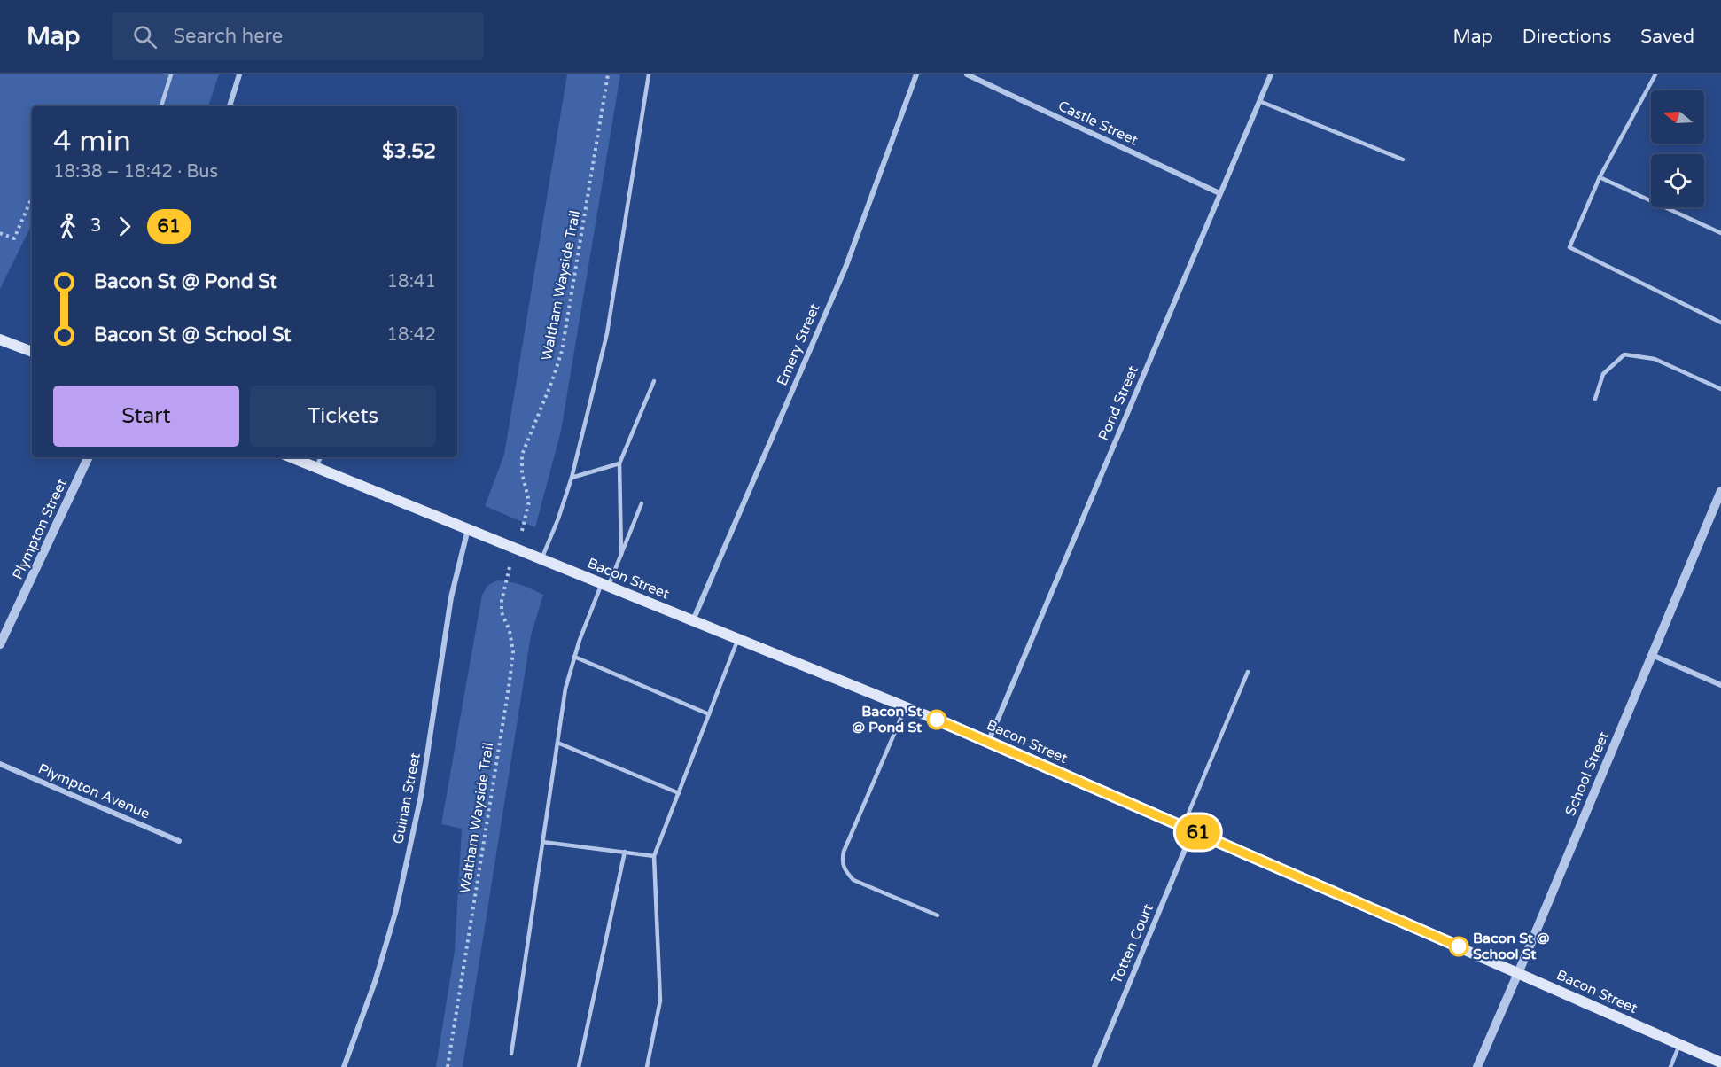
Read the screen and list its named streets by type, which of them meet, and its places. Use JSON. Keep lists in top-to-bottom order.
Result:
{
  "streets": {
    "main road": ["Bacon Street"],
    "street": [
      "Castle Street",
      "Emery Street",
      "Pond Street",
      "Plympton Street",
      "School Street",
      "Plympton Avenue",
      "Guinan Street",
      "Totten Court"
    ],
    "path": ["Waltham Wayside Trail"]
  },
  "crossings": [
    ["Castle Street", "Pond Street"],
    ["Emery Street", "Bacon Street"],
    ["Pond Street", "Bacon Street"],
    ["Bacon Street", "School Street"],
    ["Bacon Street", "Guinan Street"],
    ["Bacon Street", "Totten Court"]
  ],
  "places": ["Bacon St @ Pond St", "Bacon St @ School St"],
  "lines": ["bus line 61"],
  "north": "left",
  "page": {
    "header": "Map",
    "search": "Search here",
    "nav": ["Map", "Directions", "Saved"],
    "on_map": "61",
    "heading": ["4 min", "18:38 – 18:42 · Bus", "$3.52"],
    "legs": ["3", "61"],
    "list": [
      {
        "name": "Bacon St @ Pond St",
        "value": "18:41"
      },
      {
        "name": "Bacon St @ School St",
        "value": "18:42"
      }
    ],
    "buttons": ["Start", "Tickets"]
  }
}
